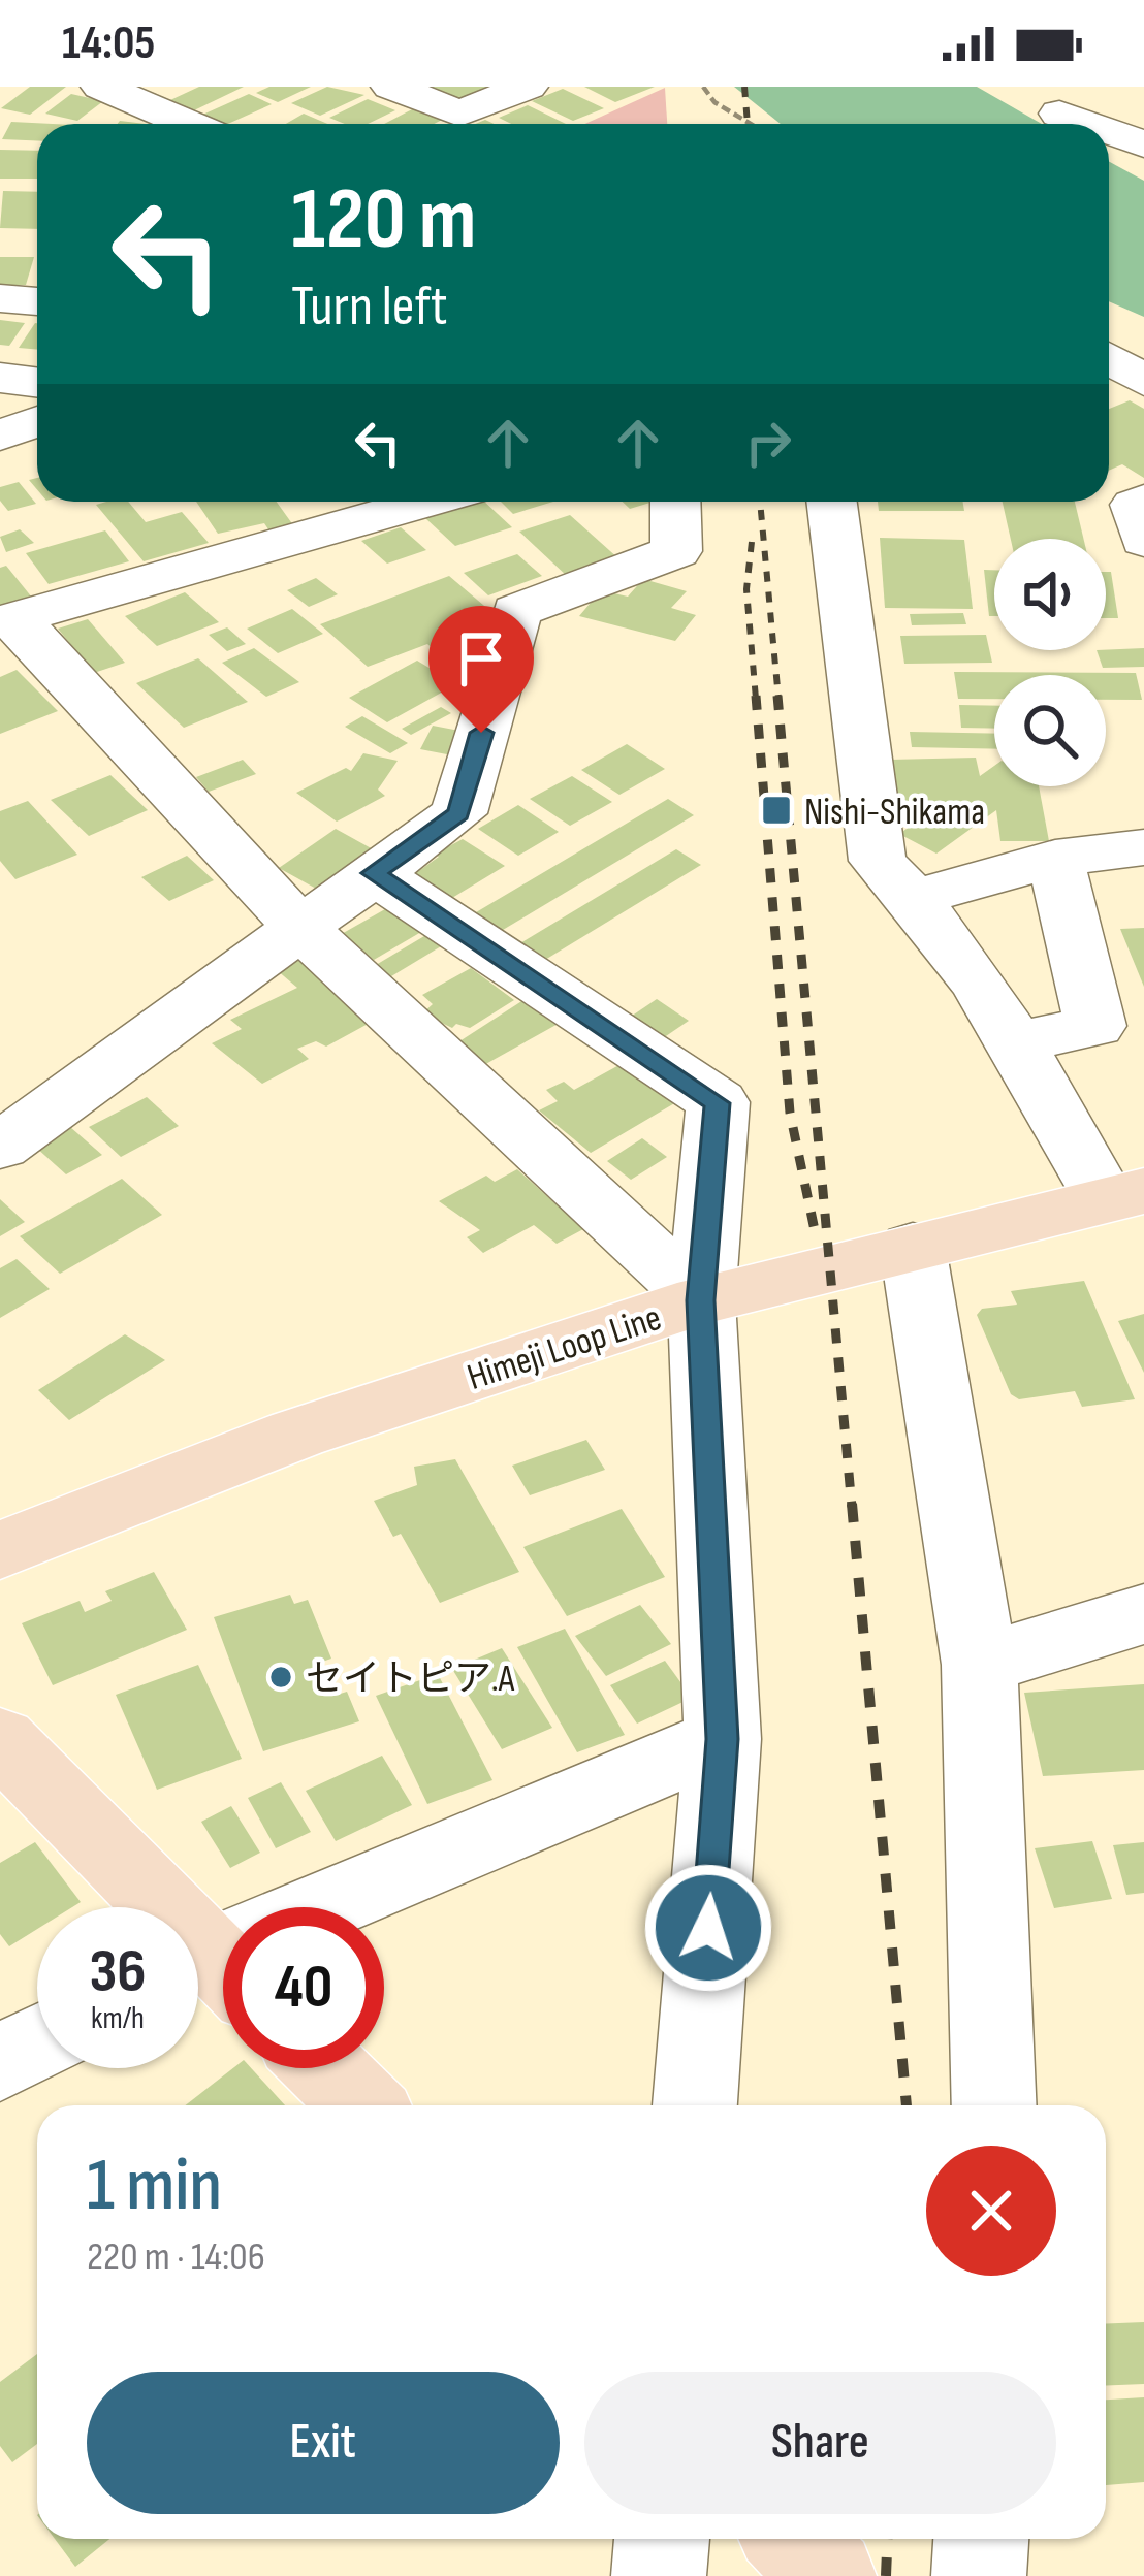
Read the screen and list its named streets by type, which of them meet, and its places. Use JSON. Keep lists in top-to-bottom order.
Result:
{
  "streets": {
    "main road": ["Himeji Loop Line"]
  },
  "places": {
    "transit": ["Nishi-Shikama"],
    "other": ["セイトピア.A"]
  },
  "page": {
    "status": "14:05",
    "turn": ["120 m", "Turn left"],
    "speed": "36 km/h",
    "limit": "40",
    "heading": ["1 min", "220 m · 14:06"],
    "buttons": ["Exit", "Share"]
  }
}
